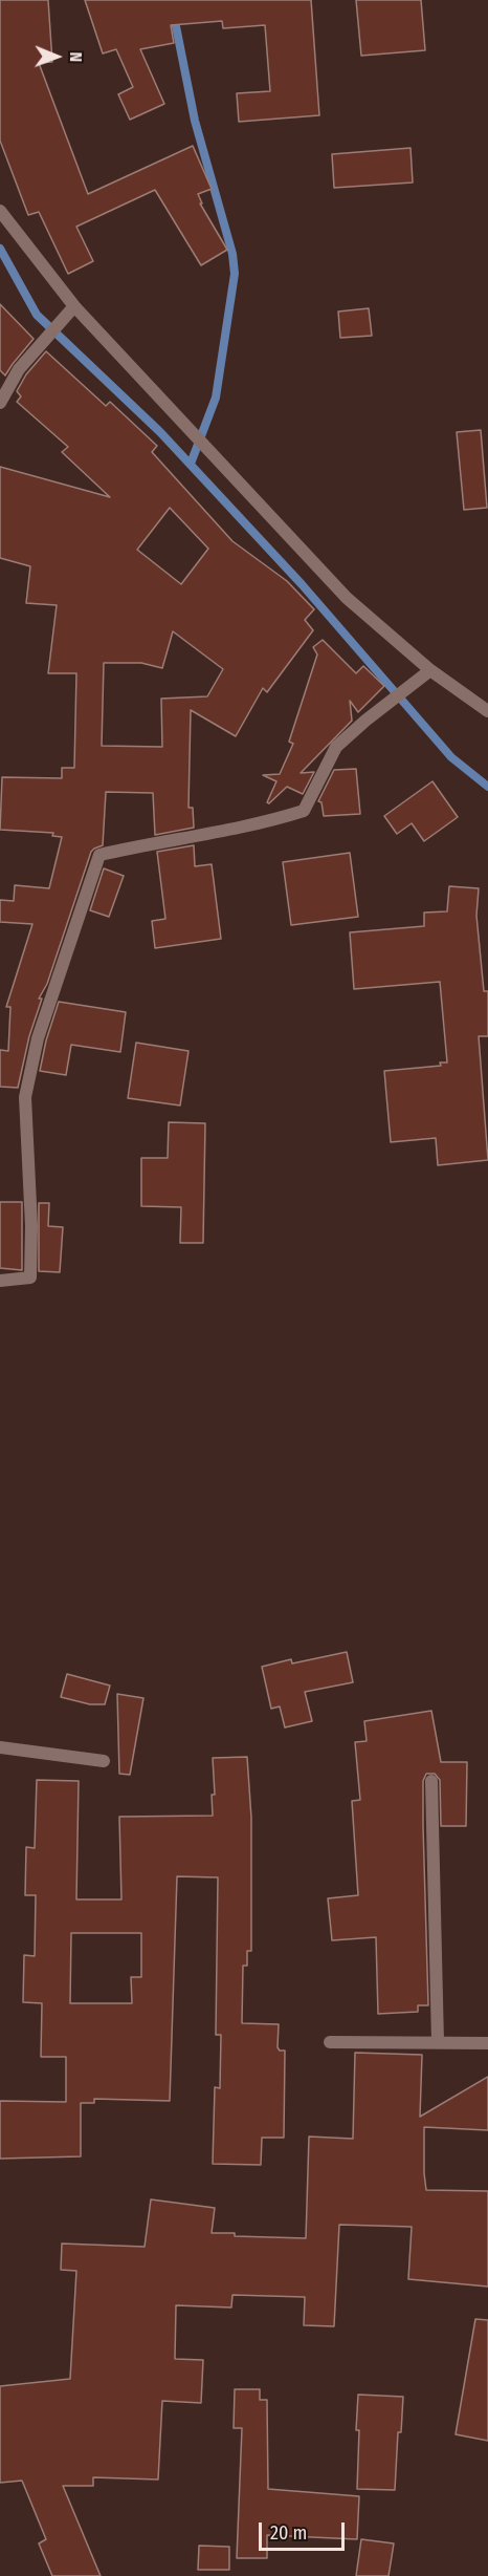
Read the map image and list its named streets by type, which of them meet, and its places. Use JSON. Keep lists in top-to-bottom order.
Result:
{
  "scale_bar": "20 m",
  "north": "right"
}
